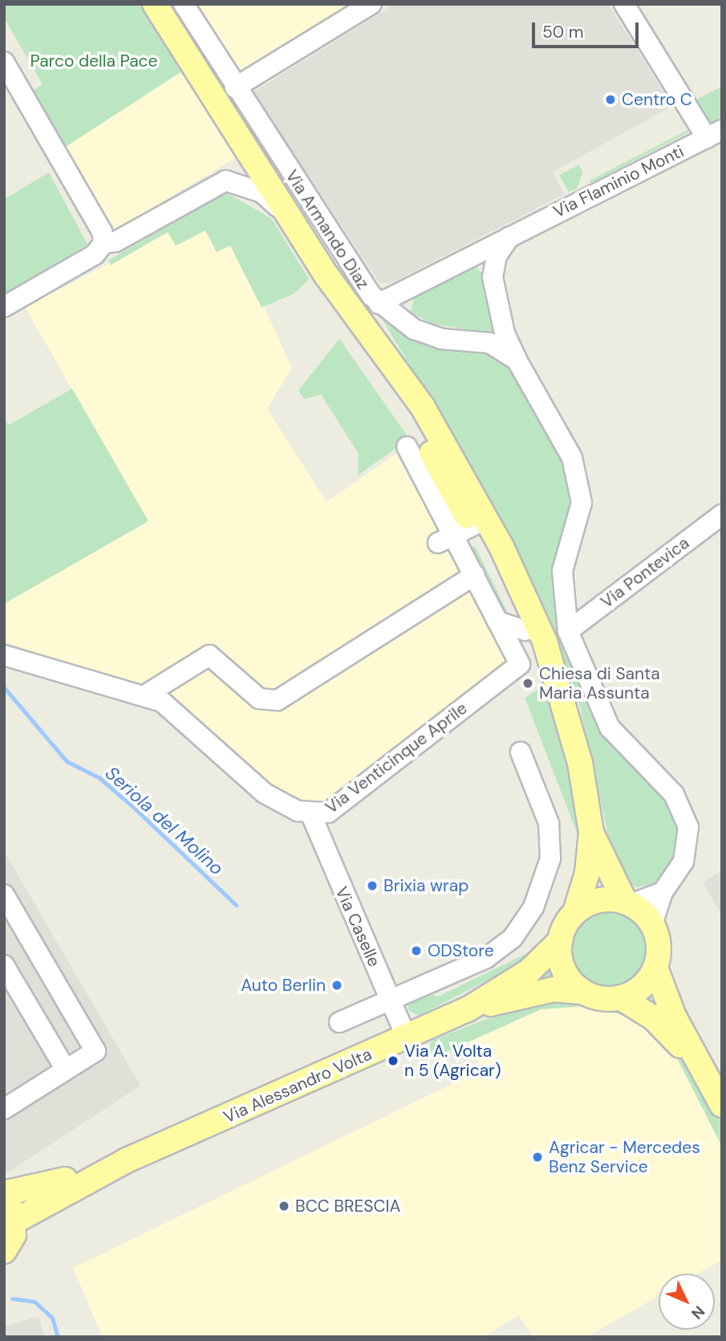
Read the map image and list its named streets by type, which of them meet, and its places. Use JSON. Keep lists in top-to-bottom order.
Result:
{
  "streets": {
    "main road": ["Via Armando Diaz", "Via Alessandro Volta"],
    "street": [
      "Via Flaminio Monti",
      "Via Pontevica",
      "Via Venticinque Aprile",
      "Via Caselle"
    ]
  },
  "crossings": [
    ["Via Flaminio Monti", "Via Armando Diaz"],
    ["Via Armando Diaz", "Via Venticinque Aprile"],
    ["Via Armando Diaz", "Via Alessandro Volta"],
    ["Via Venticinque Aprile", "Via Caselle"],
    ["Via Caselle", "Via Alessandro Volta"]
  ],
  "water": ["Seriola del Molino"],
  "parks": ["Parco della Pace"],
  "places": [
    "Centro C",
    "Chiesa di Santa Maria Assunta",
    "Brixia wrap",
    "ODStore",
    "Auto Berlin",
    "Via A. Volta n 5 (Agricar)",
    "Agricar - Mercedes Benz Service",
    "BCC BRESCIA"
  ],
  "scale_bar": "50 m",
  "north": "bottom right"
}
